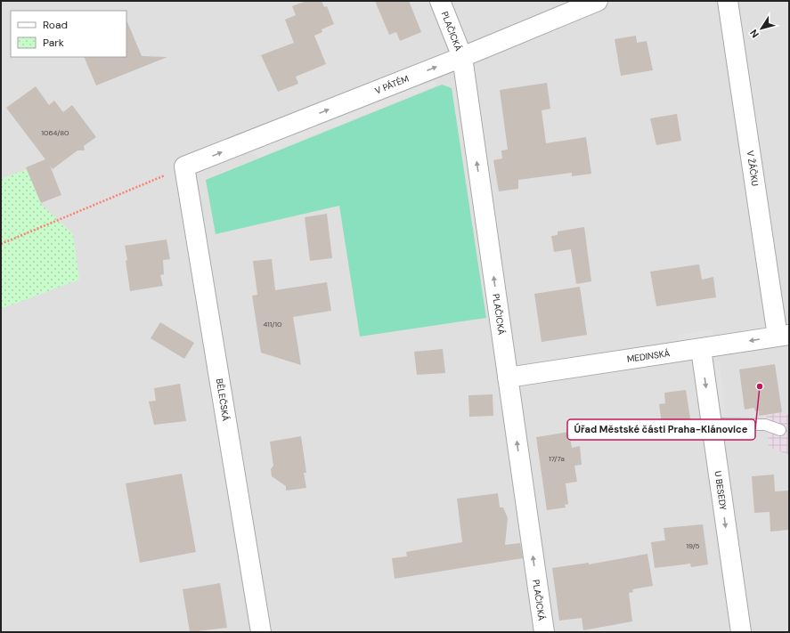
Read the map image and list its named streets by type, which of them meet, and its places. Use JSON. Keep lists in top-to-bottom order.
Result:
{
  "streets": {
    "street": [
      "PLAČICKÁ",
      "V PÁTÉM",
      "V ŽÁČKU",
      "MEDINSKÁ",
      "BĚLEČSKÁ",
      "U BESEDY"
    ]
  },
  "crossings": [
    ["PLAČICKÁ", "V PÁTÉM"],
    ["PLAČICKÁ", "MEDINSKÁ"],
    ["V PÁTÉM", "BĚLEČSKÁ"],
    ["V ŽÁČKU", "MEDINSKÁ"],
    ["MEDINSKÁ", "U BESEDY"]
  ],
  "one_way": ["PLAČICKÁ", "V PÁTÉM", "U BESEDY"],
  "places": ["Úřad Městské části Praha-Klánovice"],
  "house_numbers": [
    "1064/80",
    "411/10",
    "17/7a",
    "19/5"
  ],
  "legend": ["Road", "Park"],
  "north": "bottom left"
}
